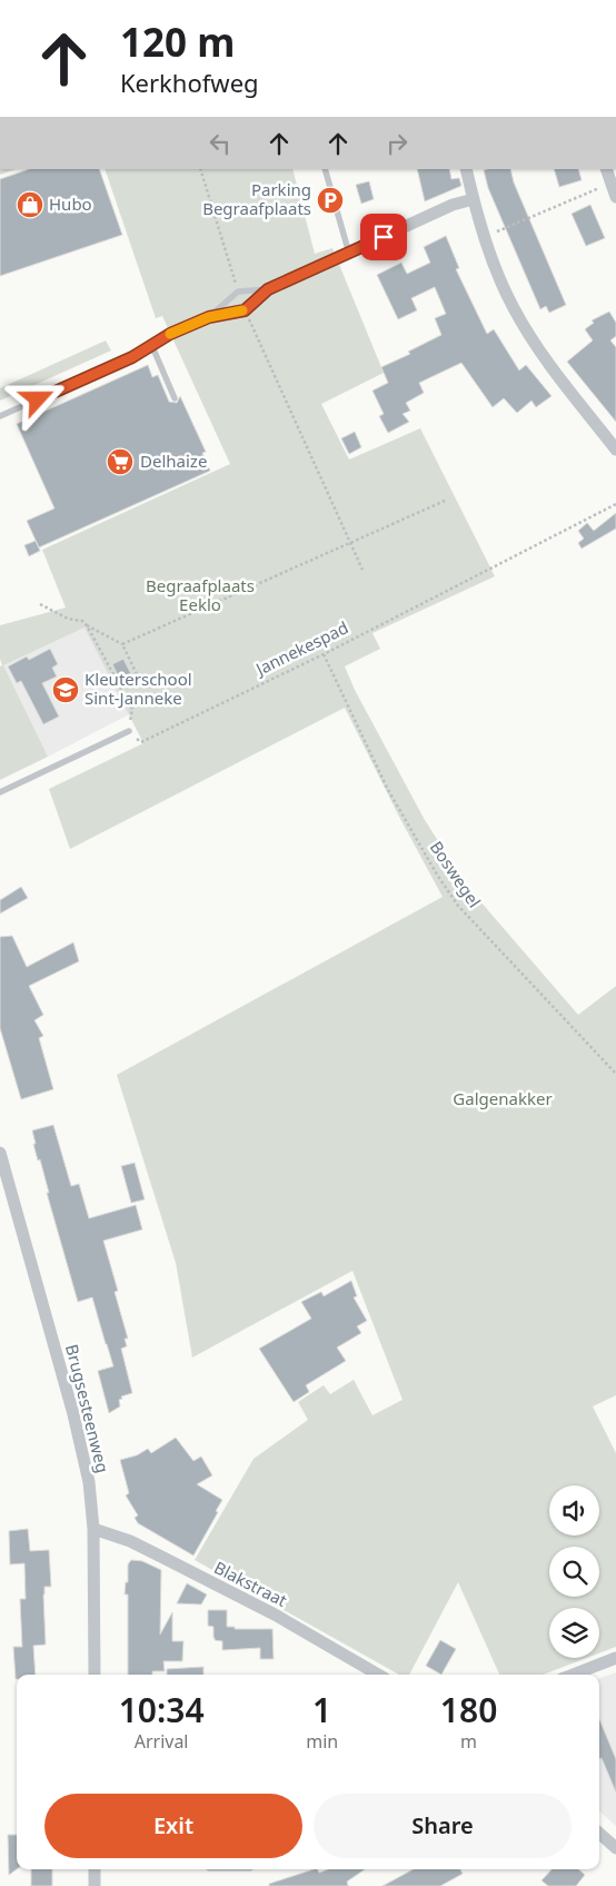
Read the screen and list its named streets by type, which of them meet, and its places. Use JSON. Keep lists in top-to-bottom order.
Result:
{
  "streets": {
    "street": ["Brugsesteenweg", "Blakstraat"],
    "path": ["Jannekespad", "Boswegel"]
  },
  "crossings": [
    ["Jannekespad", "Boswegel"],
    ["Brugsesteenweg", "Blakstraat"]
  ],
  "parks": ["Begraafplaats Eeklo", "Galgenakker"],
  "places": {
    "parking": ["Parking Begraafplaats"],
    "shop": ["Hubo"],
    "supermarket": ["Delhaize"],
    "school or university": ["Kleuterschool Sint-Janneke"]
  },
  "page": {
    "turn": ["120 m", "Kerkhofweg"],
    "eta": [
      "10:34",
      "Arrival",
      "1",
      "min",
      "180",
      "m"
    ],
    "buttons": ["Exit", "Share"]
  }
}
